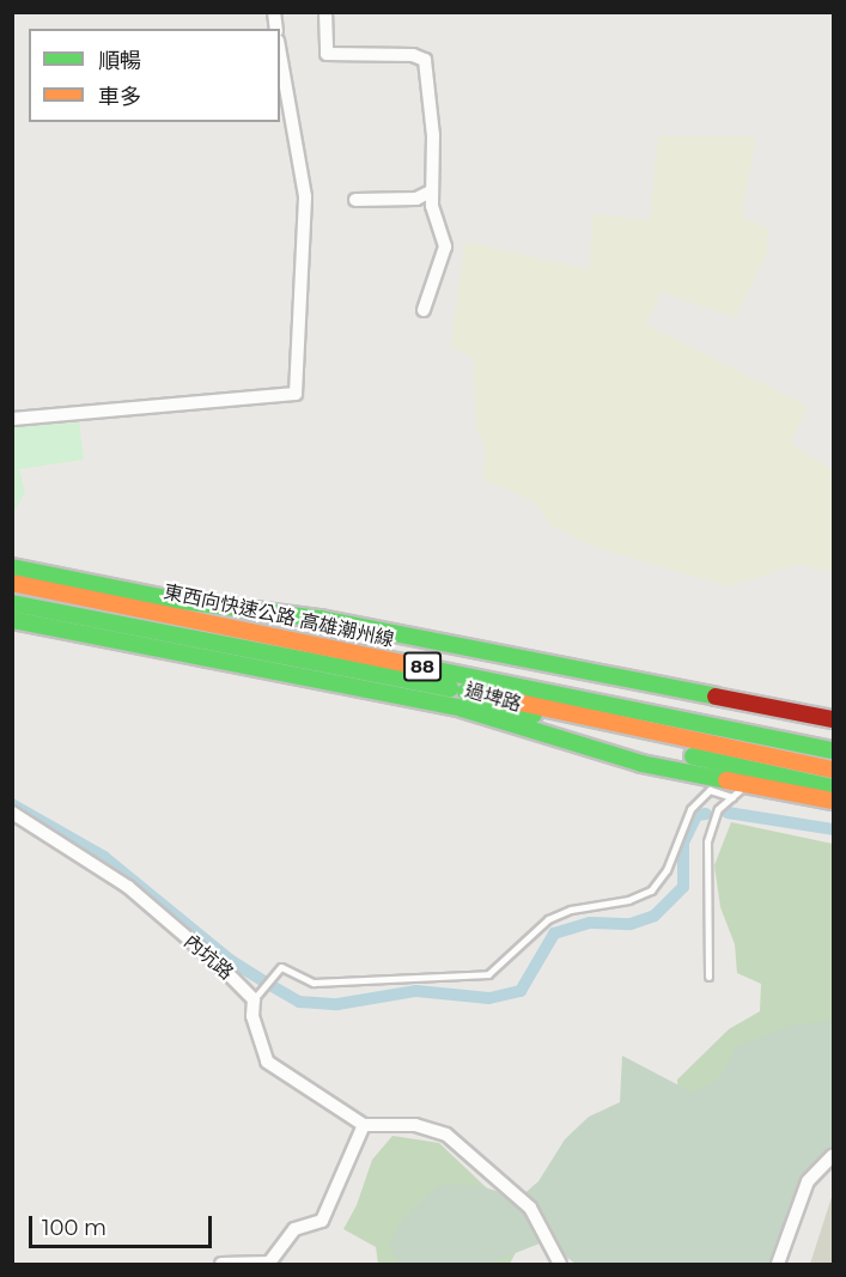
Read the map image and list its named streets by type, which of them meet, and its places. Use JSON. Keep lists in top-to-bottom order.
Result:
{
  "streets": {
    "main road": ["東西向快速公路 高雄潮州線", "88", "過埤路"],
    "street": ["內坑路"]
  },
  "legend": ["順暢", "車多"],
  "scale_bar": "100 m"
}
